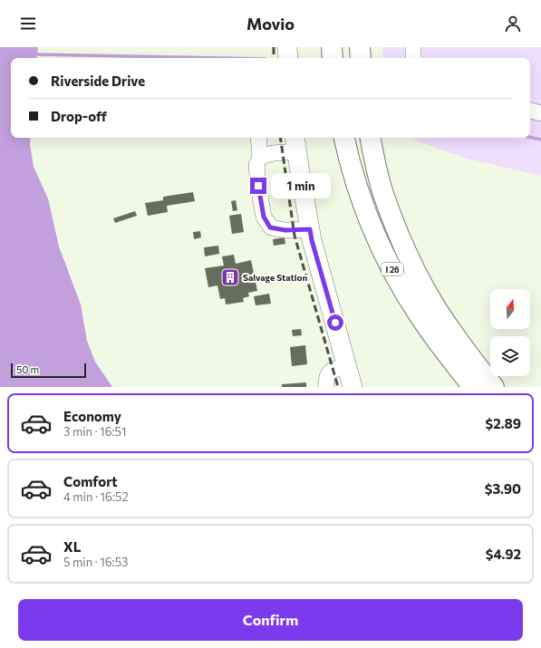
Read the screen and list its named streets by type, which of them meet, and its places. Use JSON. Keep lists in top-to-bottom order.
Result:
{
  "streets": {
    "highway": ["I 26"]
  },
  "places": {
    "building": ["Salvage Station"]
  },
  "scale_bar": "50 m",
  "north": "top",
  "page": {
    "header": "Movio",
    "banner": ["Riverside Drive", "Drop-off"],
    "bubble": "1 min",
    "scale": "50 m",
    "list": [
      {
        "name": "Economy",
        "note": "3 min · 16:51",
        "value": "$2.89"
      },
      {
        "name": "Comfort",
        "note": "4 min · 16:52",
        "value": "$3.90"
      },
      {
        "name": "XL",
        "note": "5 min · 16:53",
        "value": "$4.92"
      }
    ],
    "buttons": "Confirm"
  }
}
